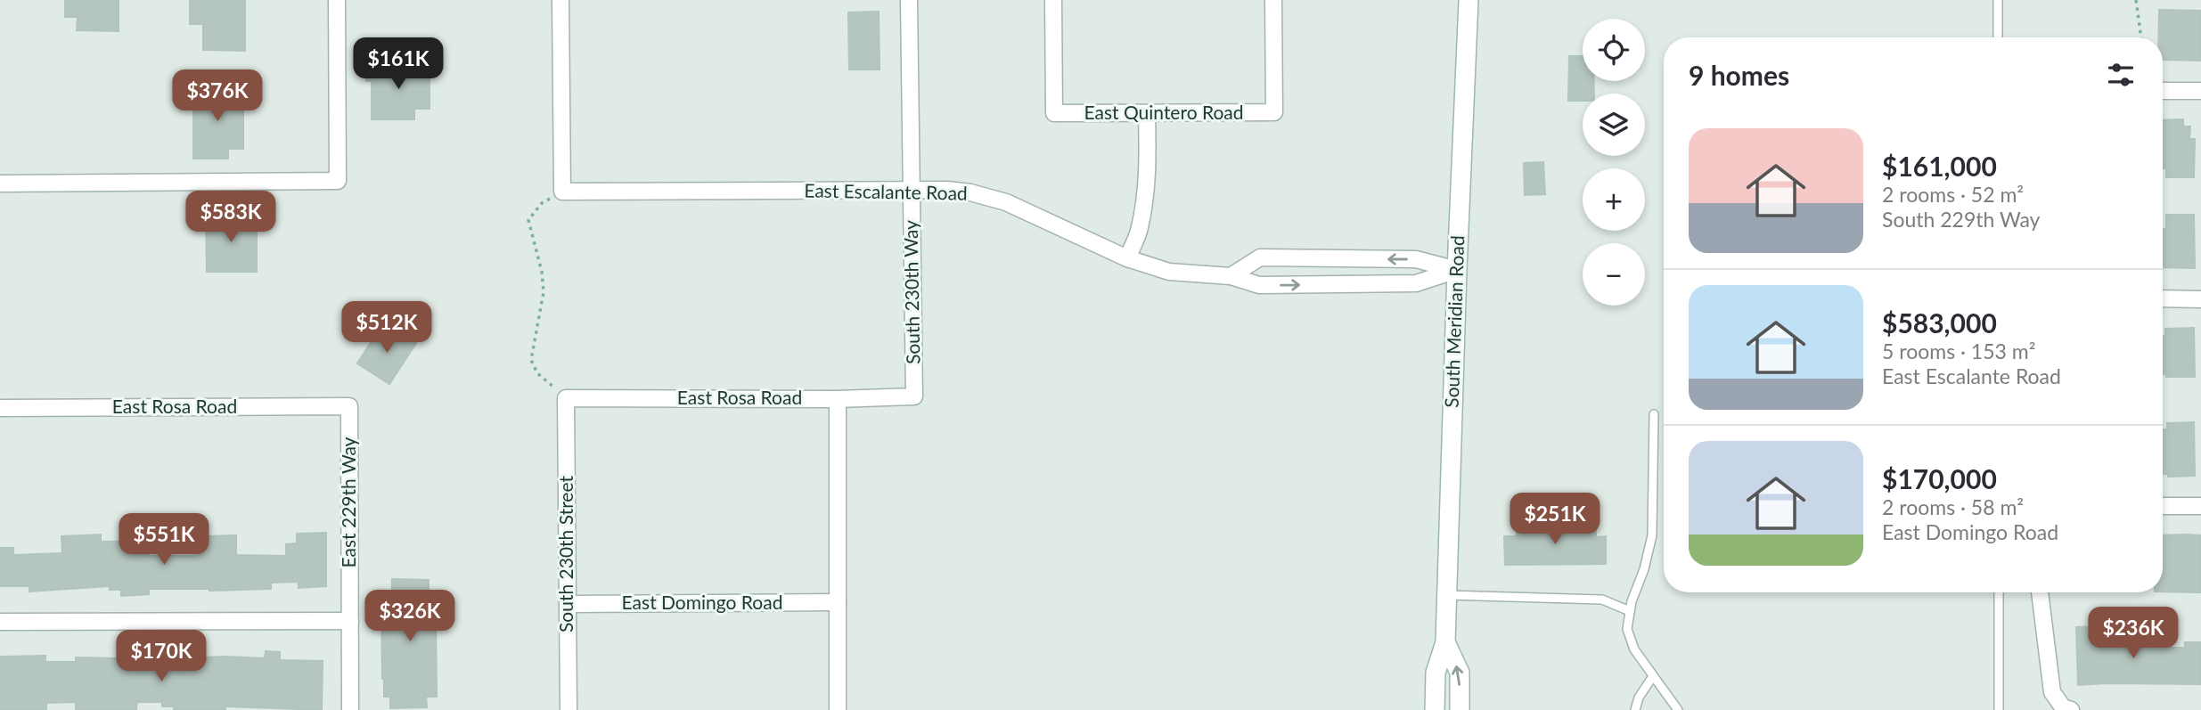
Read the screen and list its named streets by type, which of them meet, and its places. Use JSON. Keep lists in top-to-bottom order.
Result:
{
  "streets": {
    "street": [
      "East Quintero Road",
      "East Escalante Road",
      "South 230th Way",
      "South Meridian Road",
      "East Rosa Road",
      "East 229th Way",
      "South 230th Street",
      "East Domingo Road"
    ]
  },
  "crossings": [
    ["East Escalante Road", "South 230th Way"],
    ["East Escalante Road", "South Meridian Road"],
    ["South 230th Way", "East Rosa Road"],
    ["East Rosa Road", "East 229th Way"],
    ["East Rosa Road", "South 230th Street"],
    ["South 230th Street", "East Domingo Road"]
  ],
  "page": {
    "map_buttons": ["+", "−"],
    "price": [
      "$161K",
      "$376K",
      "$583K",
      "$512K",
      "$251K",
      "$551K",
      "$326K",
      "$236K",
      "$170K"
    ],
    "heading": "9 homes",
    "list": [
      {
        "name": "$161,000",
        "note": "2 rooms · 52 m² · South 229th Way"
      },
      {
        "name": "$583,000",
        "note": "5 rooms · 153 m² · East Escalante Road"
      },
      {
        "name": "$170,000",
        "note": "2 rooms · 58 m² · East Domingo Road"
      }
    ]
  }
}
